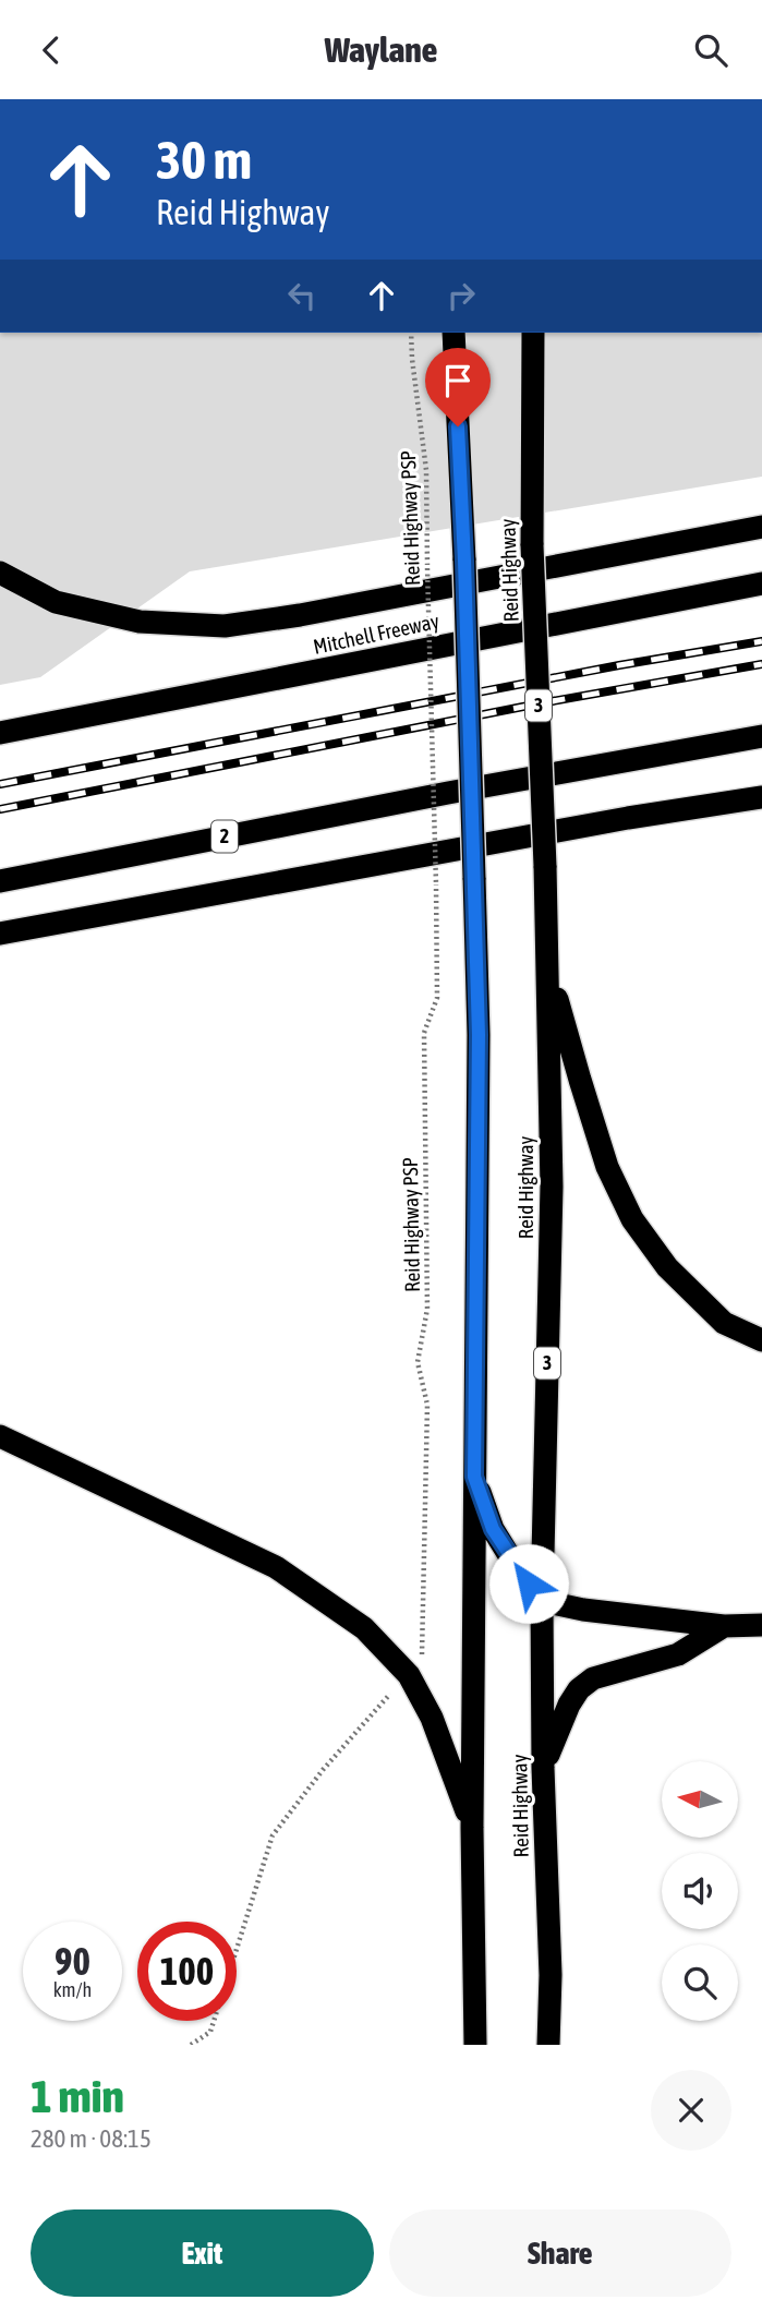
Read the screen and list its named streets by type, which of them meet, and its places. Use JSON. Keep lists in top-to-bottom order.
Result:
{
  "streets": {
    "highway": [
      "Reid Highway",
      "Mitchell Freeway",
      "3",
      "2"
    ],
    "path": ["Reid Highway PSP"]
  },
  "north": "left",
  "page": {
    "header": "Waylane",
    "turn": ["30 m", "Reid Highway"],
    "speed": "90 km/h",
    "limit": "100",
    "heading": ["1 min", "280 m · 08:15"],
    "buttons": ["Exit", "Share"]
  }
}
